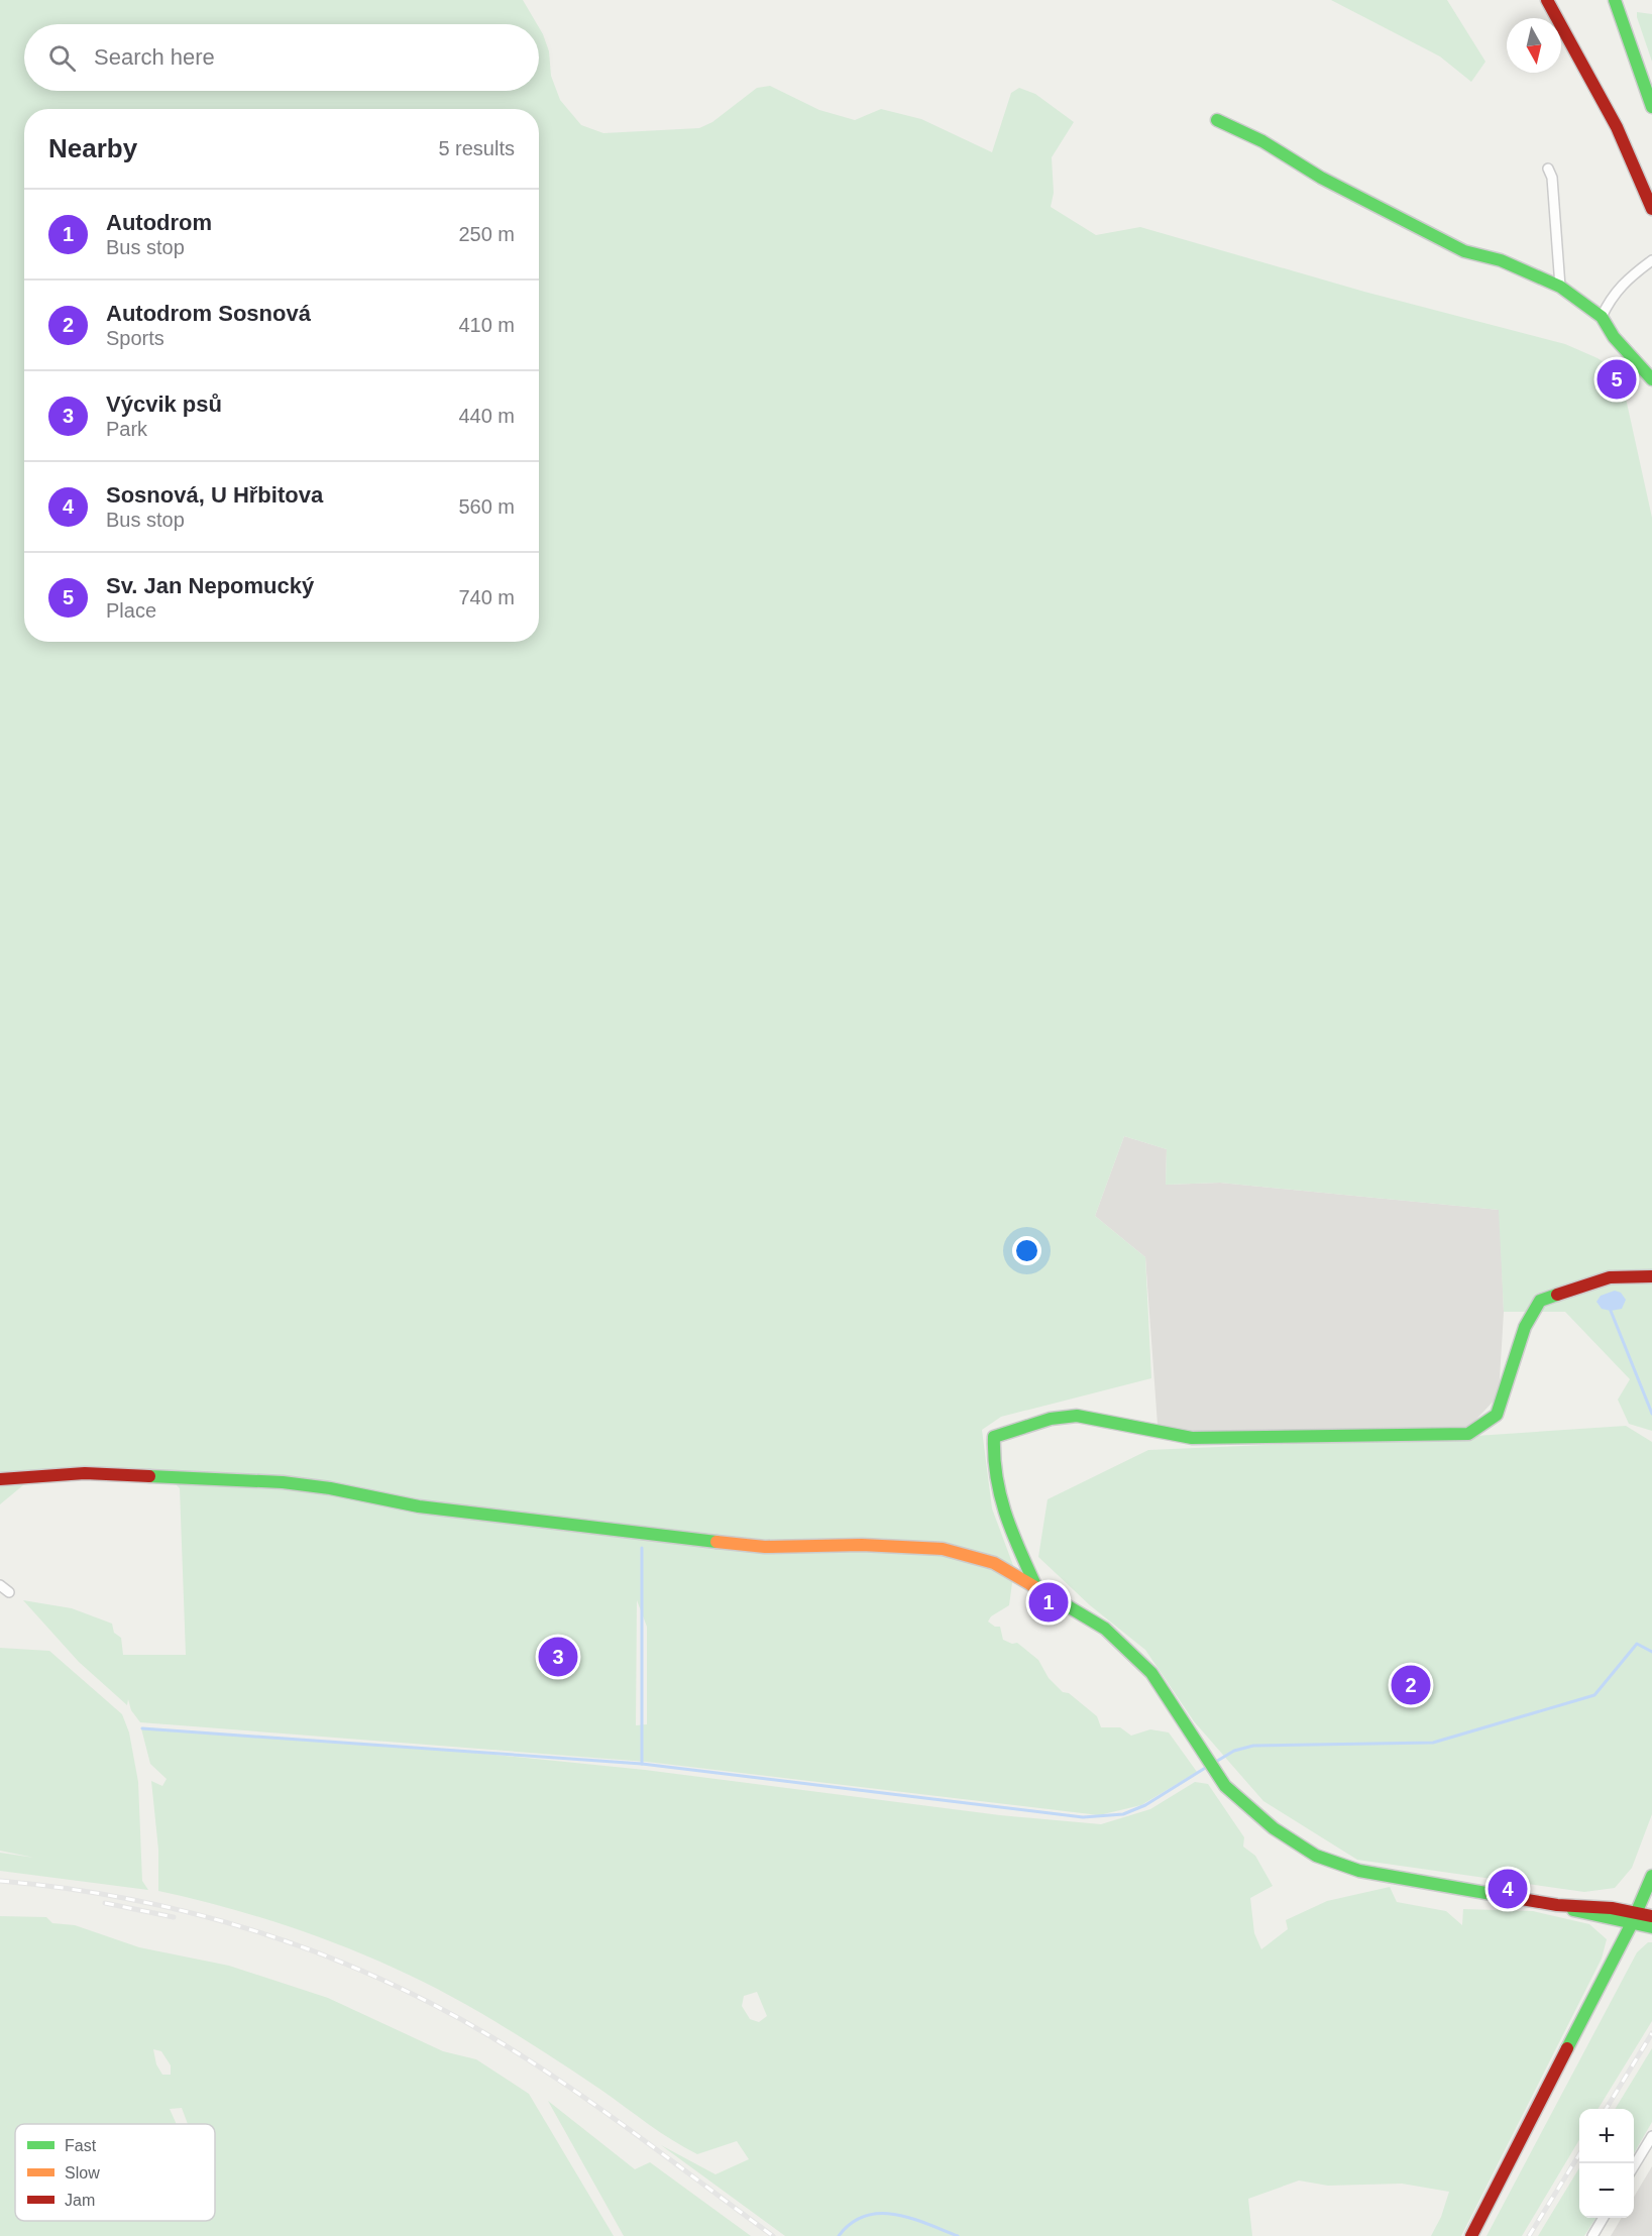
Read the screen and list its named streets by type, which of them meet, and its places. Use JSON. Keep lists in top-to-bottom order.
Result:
{
  "legend": ["Fast", "Slow", "Jam"],
  "north": "bottom",
  "page": {
    "search": "Search here",
    "heading": ["Nearby", "5 results"],
    "list": [
      {
        "mark": "1",
        "name": "Autodrom",
        "note": "Bus stop",
        "value": "250 m"
      },
      {
        "mark": "2",
        "name": "Autodrom Sosnová",
        "note": "Sports",
        "value": "410 m"
      },
      {
        "mark": "3",
        "name": "Výcvik psů",
        "note": "Park",
        "value": "440 m"
      },
      {
        "mark": "4",
        "name": "Sosnová, U Hřbitova",
        "note": "Bus stop",
        "value": "560 m"
      },
      {
        "mark": "5",
        "name": "Sv. Jan Nepomucký",
        "note": "Place",
        "value": "740 m"
      }
    ],
    "pins": [
      "5",
      "1",
      "3",
      "2",
      "4"
    ],
    "map_buttons": ["+", "−"]
  }
}
